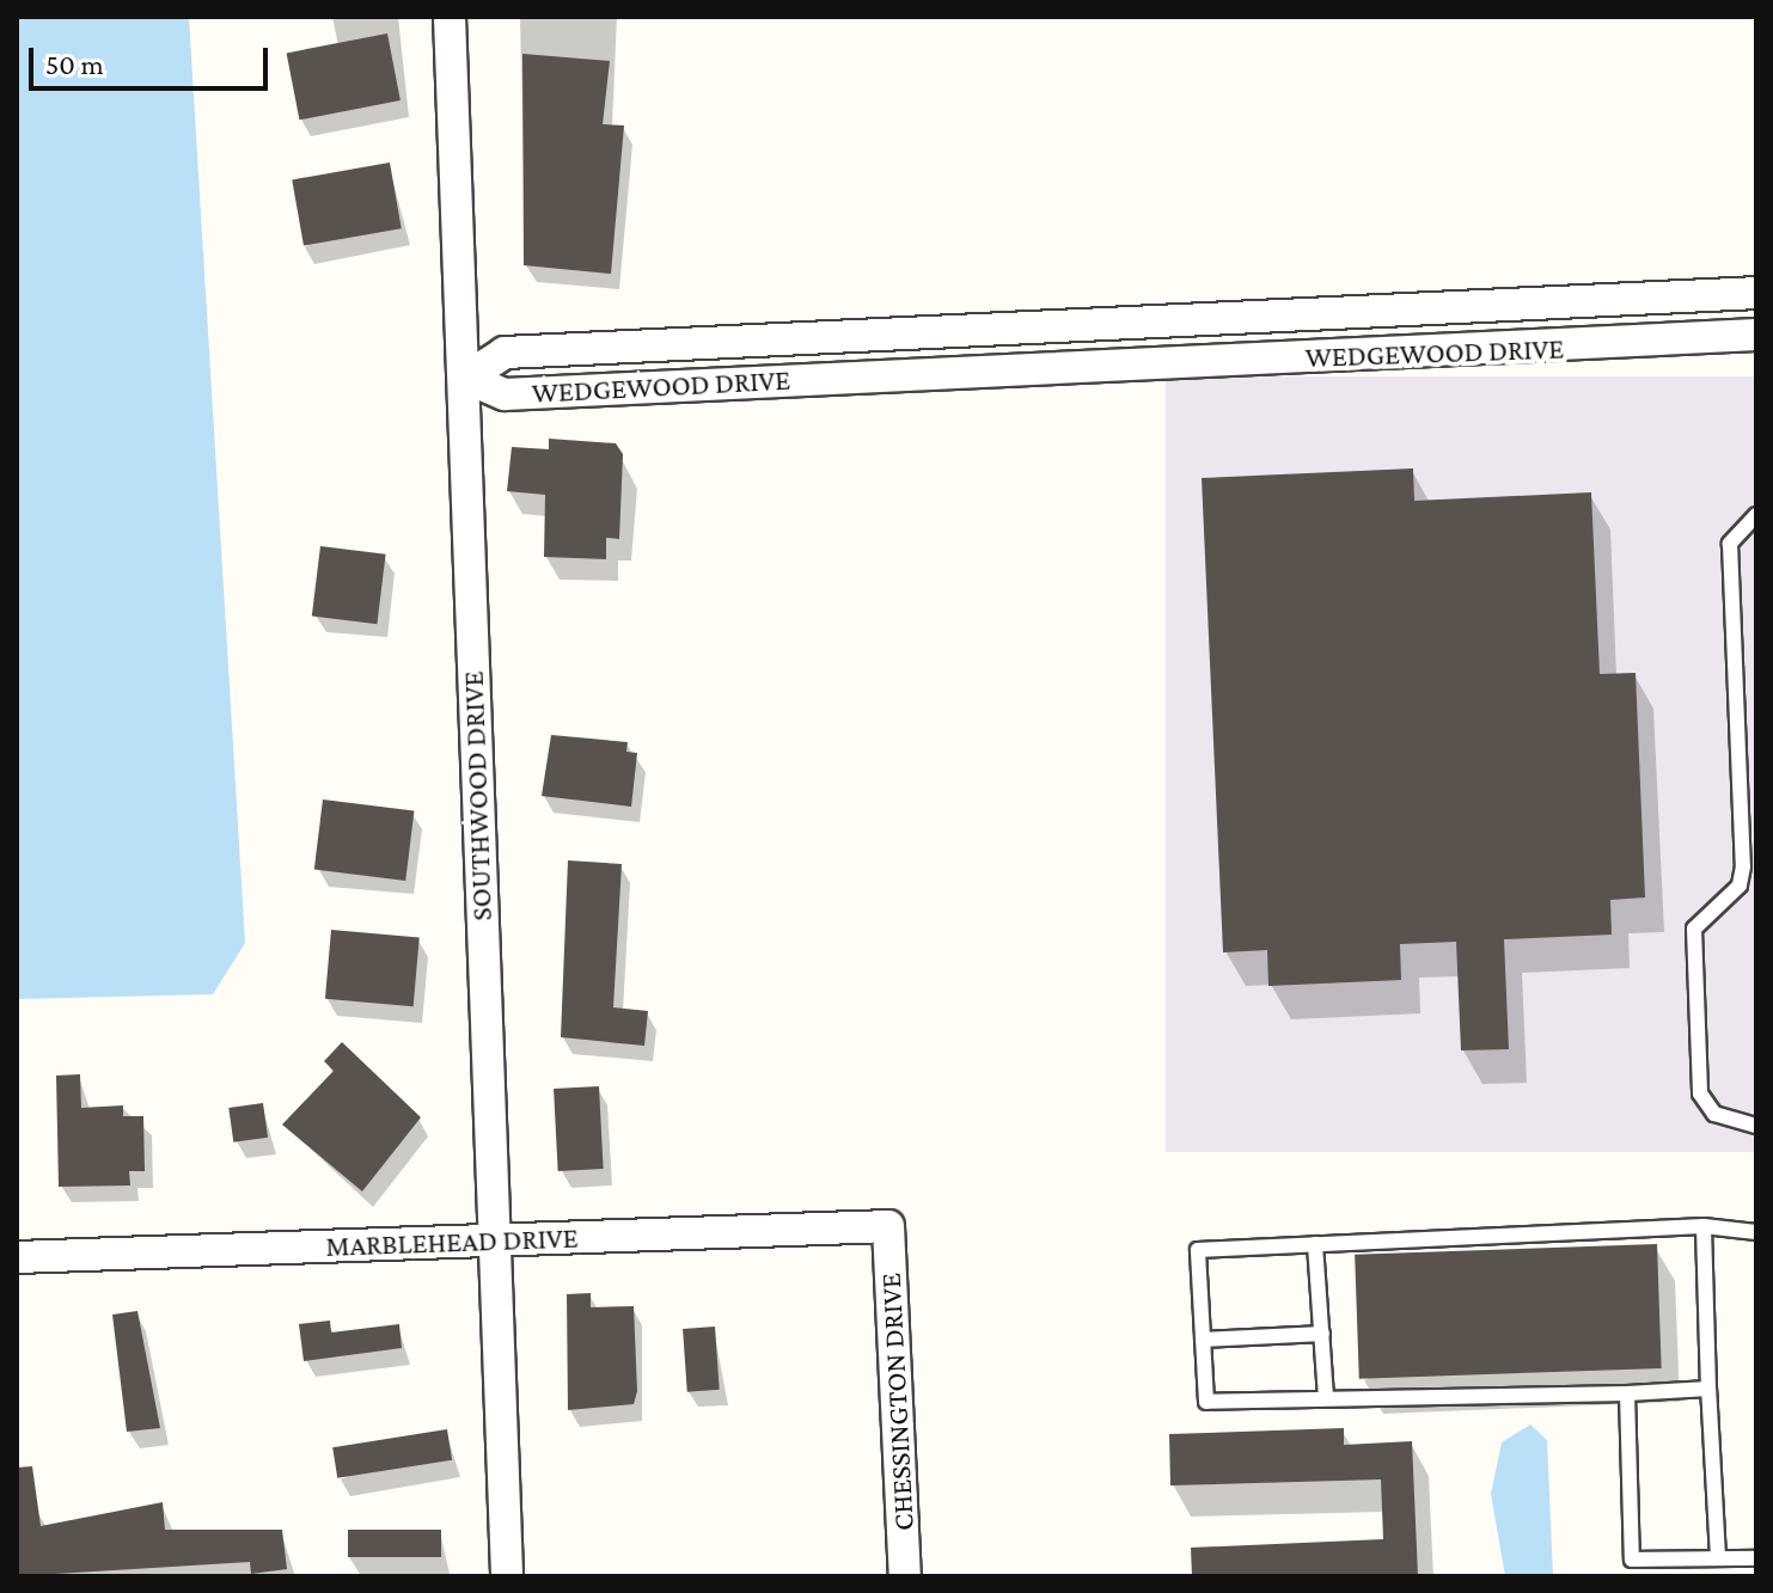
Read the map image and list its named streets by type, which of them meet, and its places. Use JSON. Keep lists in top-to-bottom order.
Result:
{
  "streets": {
    "street": [
      "WEDGEWOOD DRIVE",
      "SOUTHWOOD DRIVE",
      "MARBLEHEAD DRIVE",
      "CHESSINGTON DRIVE"
    ]
  },
  "crossings": [
    ["WEDGEWOOD DRIVE", "SOUTHWOOD DRIVE"],
    ["SOUTHWOOD DRIVE", "MARBLEHEAD DRIVE"],
    ["MARBLEHEAD DRIVE", "CHESSINGTON DRIVE"]
  ],
  "scale_bar": "50 m"
}
